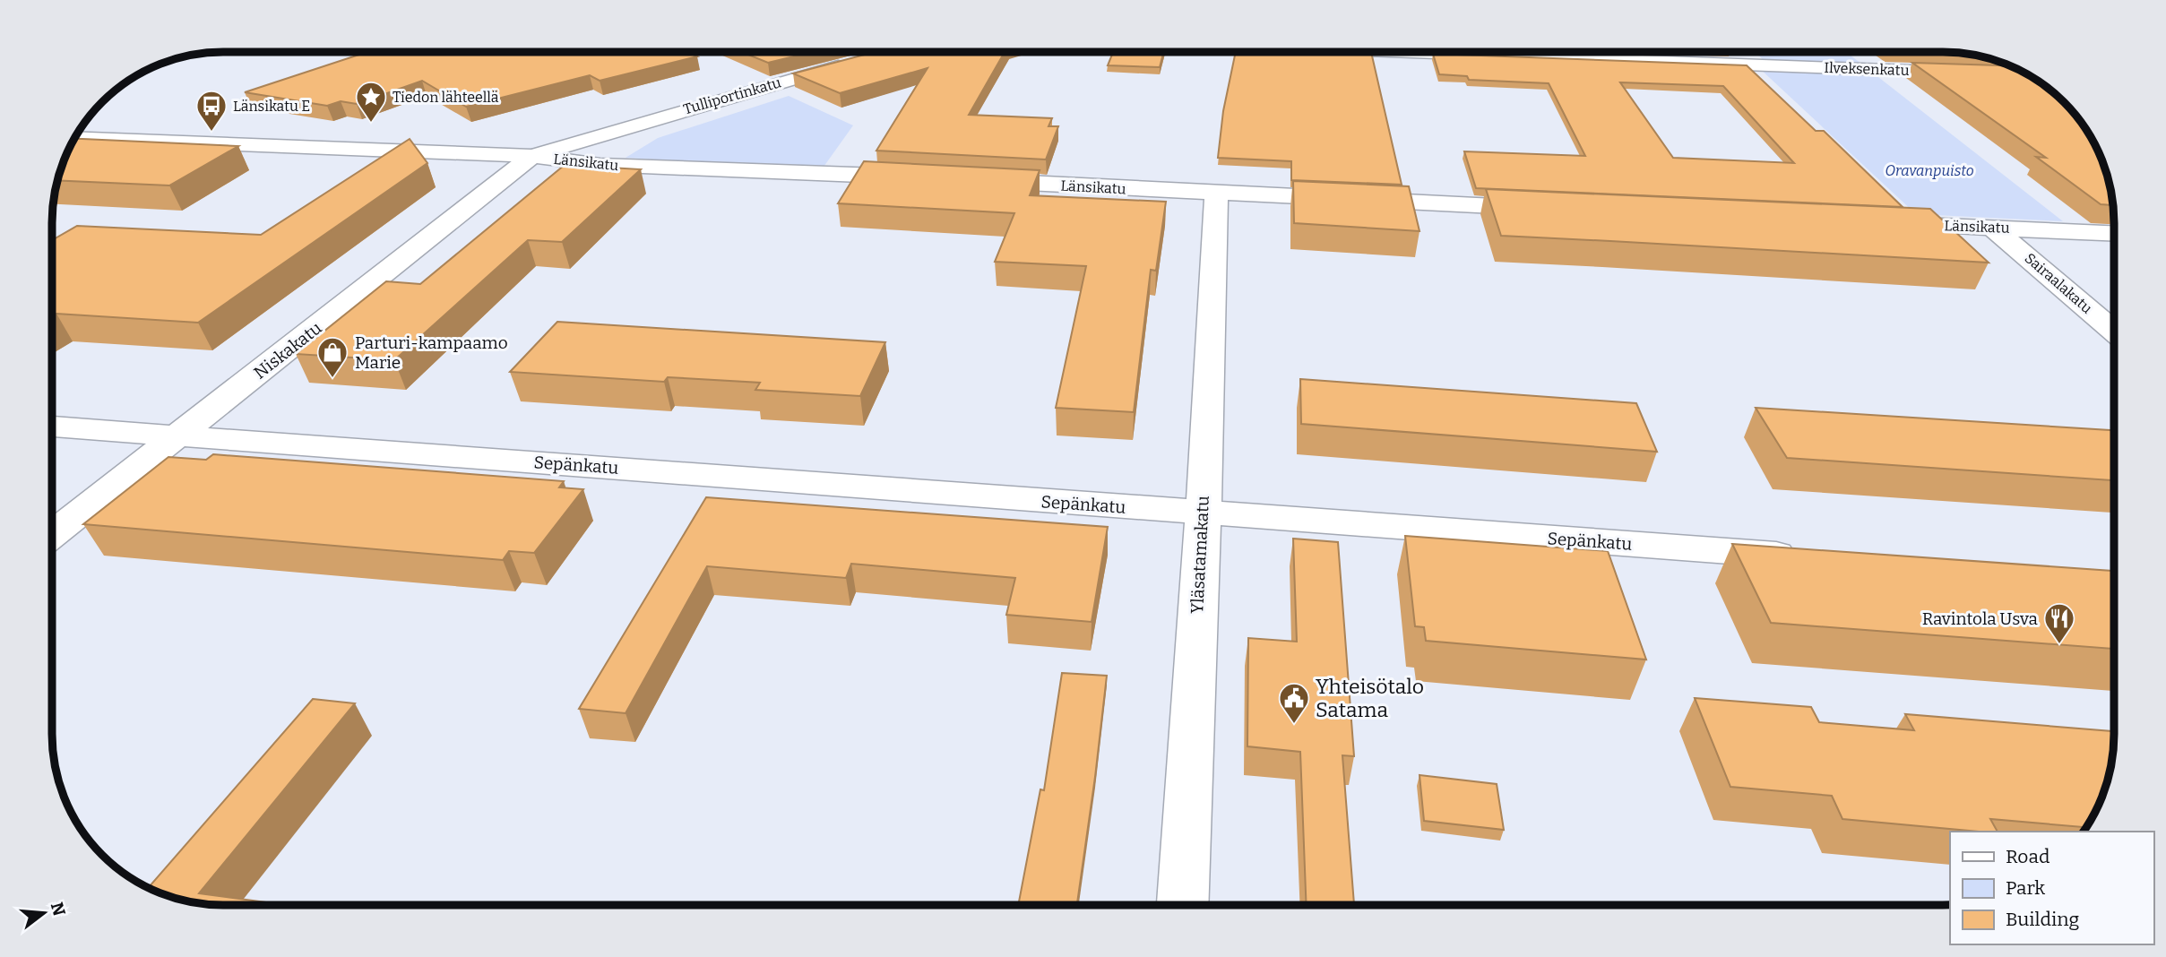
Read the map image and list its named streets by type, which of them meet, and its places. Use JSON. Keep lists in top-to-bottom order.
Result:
{
  "streets": {
    "street": [
      "Ilveksenkatu",
      "Tulliportinkatu",
      "Länsikatu",
      "Sairaalakatu",
      "Niskakatu",
      "Sepänkatu",
      "Yläsatamakatu"
    ]
  },
  "crossings": [
    ["Tulliportinkatu", "Länsikatu"],
    ["Tulliportinkatu", "Niskakatu"],
    ["Länsikatu", "Sairaalakatu"],
    ["Länsikatu", "Niskakatu"],
    ["Länsikatu", "Yläsatamakatu"],
    ["Niskakatu", "Sepänkatu"],
    ["Sepänkatu", "Yläsatamakatu"]
  ],
  "parks": ["Oravanpuisto"],
  "places": {
    "place": ["Tiedon lähteellä"],
    "bus stop": ["Länsikatu E"],
    "shop": ["Parturi-kampaamo Marie"],
    "restaurant": ["Ravintola Usva"],
    "public building": ["Yhteisötalo Satama"]
  },
  "legend": ["Road", "Park", "Building"],
  "north": "right"
}
